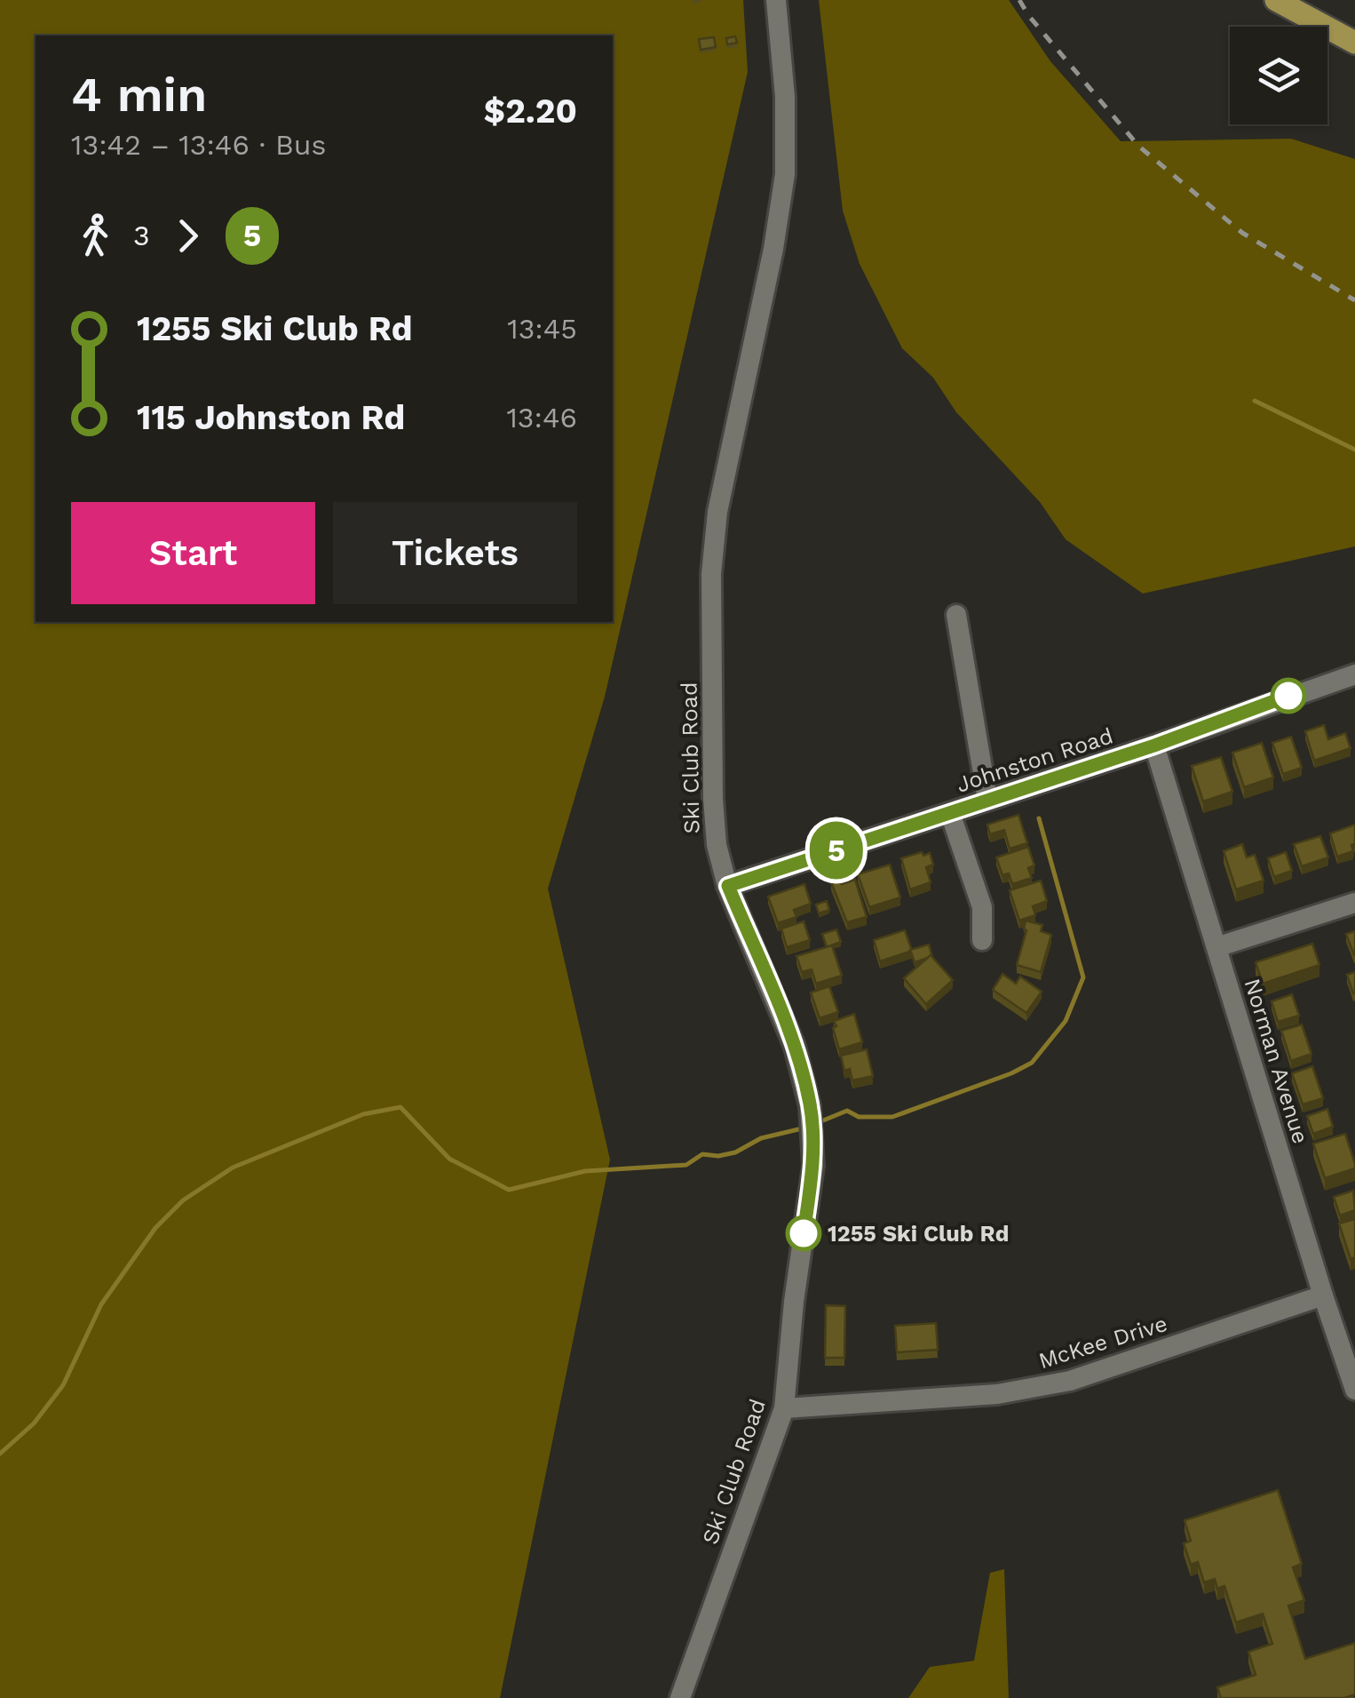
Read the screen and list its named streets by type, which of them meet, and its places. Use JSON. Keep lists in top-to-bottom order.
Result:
{
  "streets": {
    "street": [
      "Ski Club Road",
      "Johnston Road",
      "Norman Avenue",
      "McKee Drive"
    ]
  },
  "crossings": [
    ["Ski Club Road", "Johnston Road"],
    ["Ski Club Road", "McKee Drive"],
    ["Johnston Road", "Norman Avenue"],
    ["Norman Avenue", "McKee Drive"]
  ],
  "places": ["1255 Ski Club Rd"],
  "lines": ["bus line 5"],
  "page": {
    "on_map": "5",
    "heading": ["4 min", "13:42 – 13:46 · Bus", "$2.20"],
    "legs": ["3", "5"],
    "list": [
      {
        "name": "1255 Ski Club Rd",
        "value": "13:45"
      },
      {
        "name": "115 Johnston Rd",
        "value": "13:46"
      }
    ],
    "buttons": ["Start", "Tickets"]
  }
}
